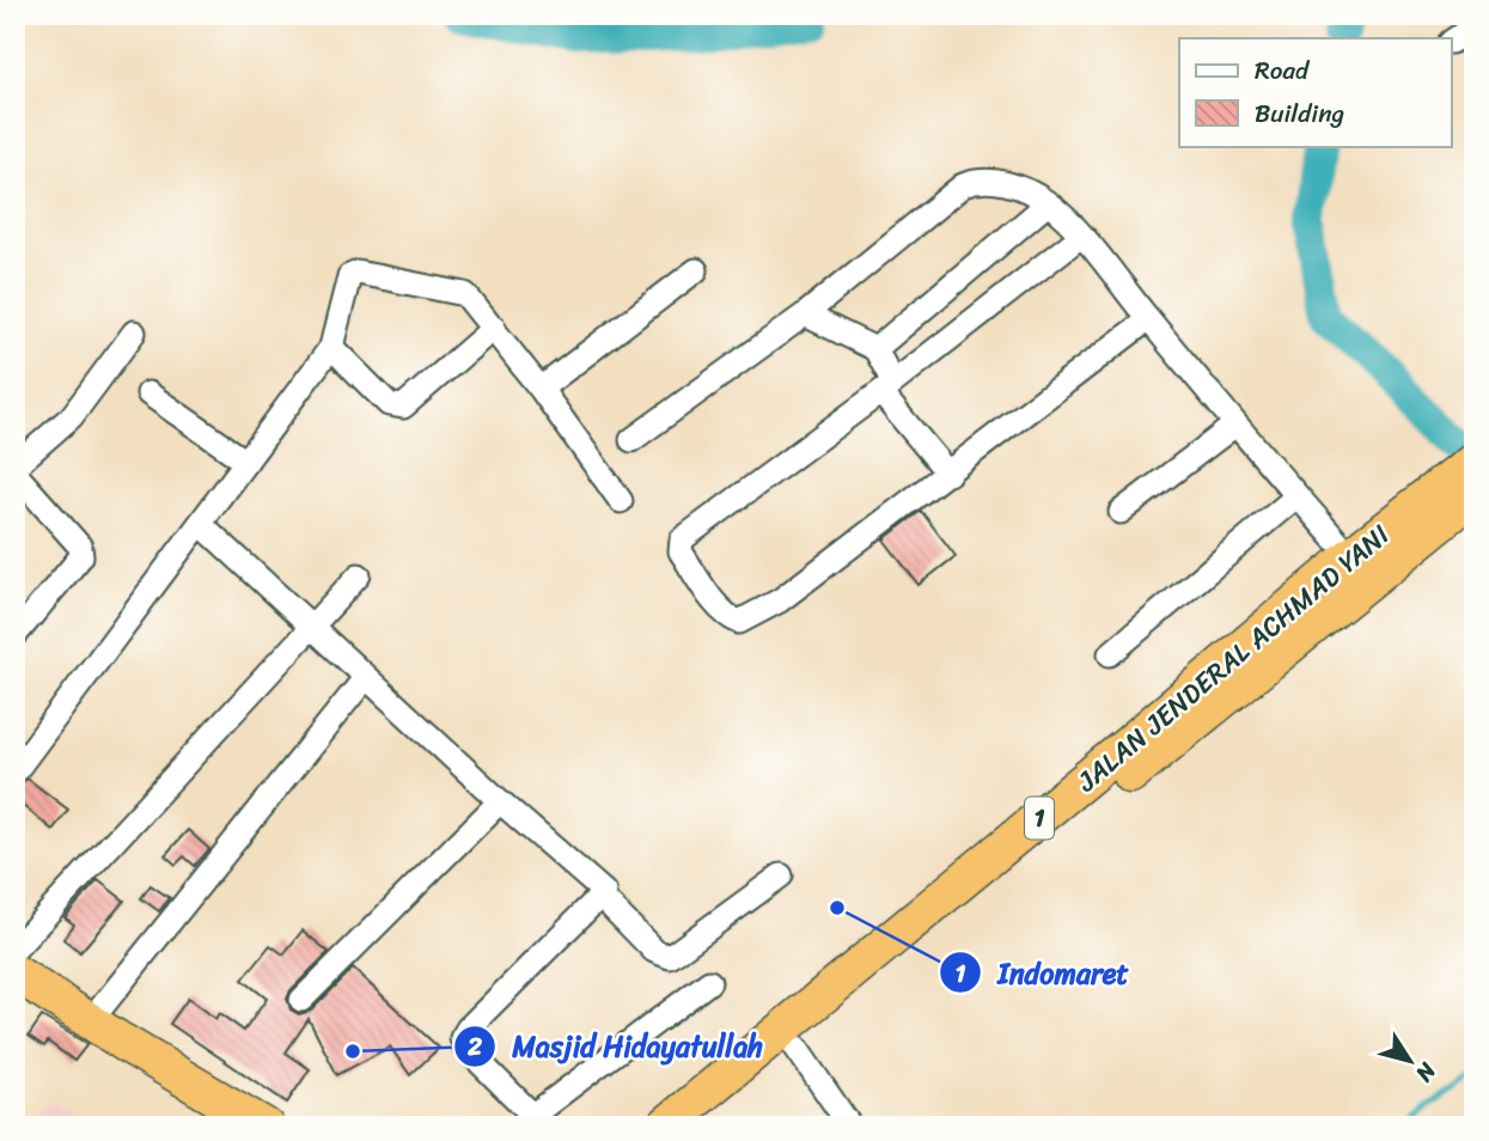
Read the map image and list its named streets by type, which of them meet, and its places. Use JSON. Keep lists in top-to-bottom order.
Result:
{
  "streets": {
    "highway": ["JALAN JENDERAL ACHMAD YANI", "1"]
  },
  "crossings": [
    ["JALAN JENDERAL ACHMAD YANI", "1"]
  ],
  "places": ["Indomaret", "Masjid Hidayatullah"],
  "legend": ["Road", "Building"],
  "north": "bottom right"
}
